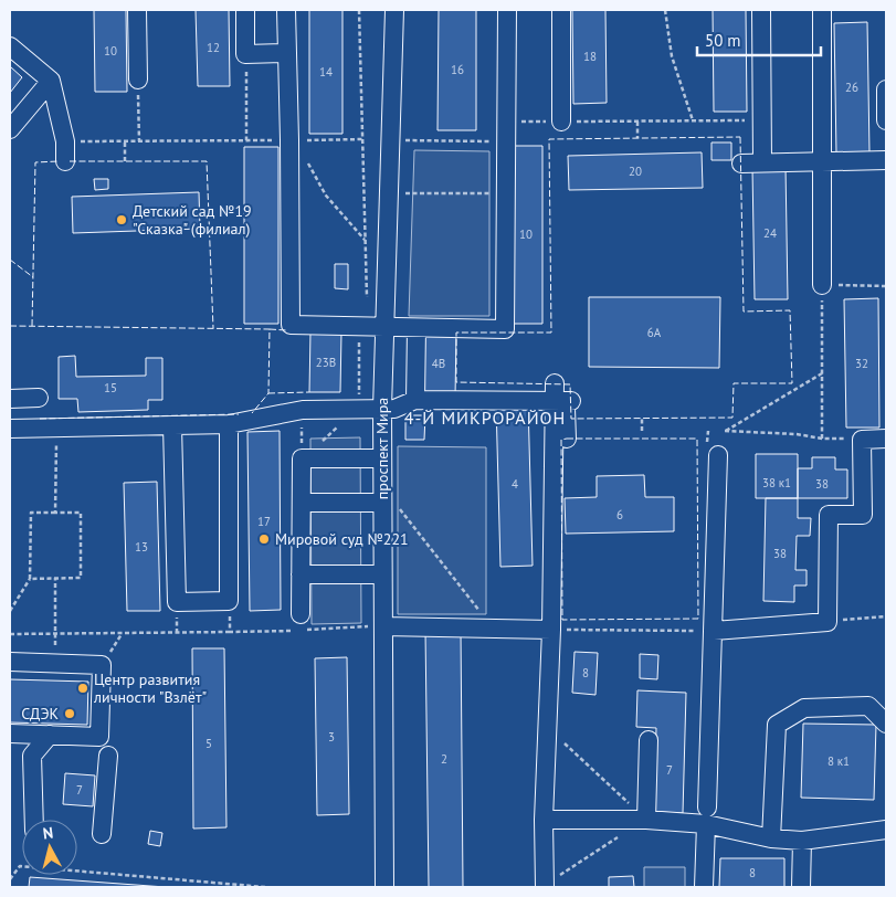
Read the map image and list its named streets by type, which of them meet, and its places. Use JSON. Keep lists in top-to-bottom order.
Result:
{
  "streets": {
    "street": ["проспект Мира"]
  },
  "districts": ["4-Й МИКРОРАЙОН"],
  "places": [
    "Детский сад №19 \"Сказка\" (филиал)",
    "Мировой суд №221",
    "Центр развития личности \"Взлёт\"",
    "СДЭК"
  ],
  "house_numbers": [
    "12",
    "10",
    "18",
    "16",
    "14",
    "26",
    "20",
    "24",
    "10",
    "6А",
    "23В",
    "4В",
    "32",
    "15",
    "38 к1",
    "4",
    "38",
    "6",
    "17",
    "13",
    "38",
    "8",
    "3",
    "5",
    "2",
    "8 к1",
    "7",
    "7",
    "8"
  ],
  "scale_bar": "50 m",
  "north": "top"
}
